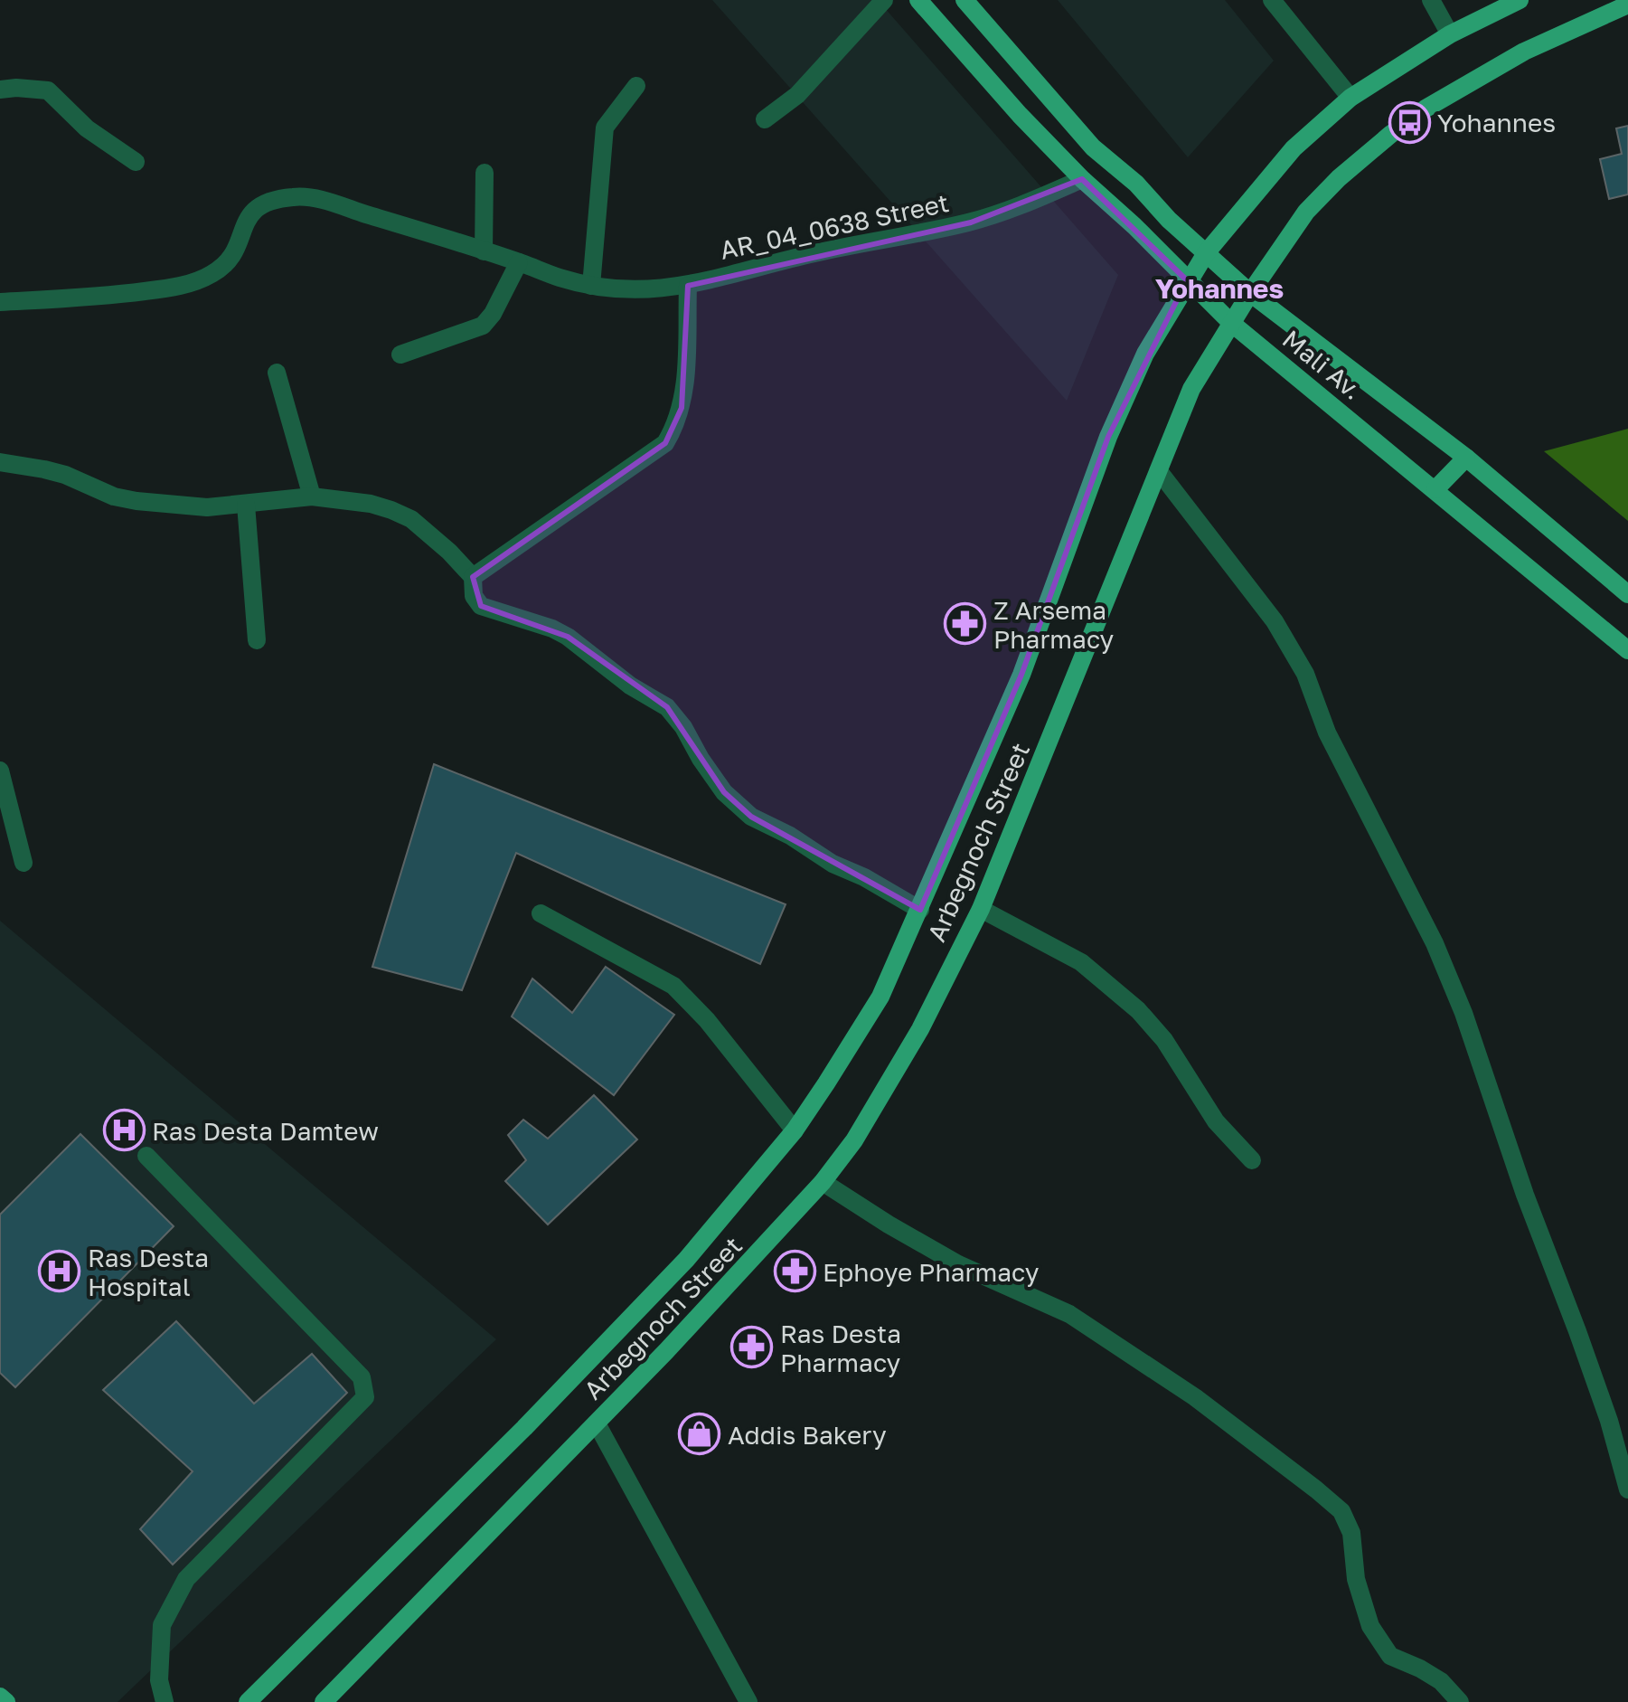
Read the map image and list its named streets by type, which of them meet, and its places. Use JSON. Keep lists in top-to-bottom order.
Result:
{
  "streets": {
    "main road": ["Mali Av.", "Arbegnoch Street"],
    "street": ["AR_04_0638 Street"]
  },
  "crossings": [
    ["AR_04_0638 Street", "Mali Av."],
    ["Mali Av.", "Arbegnoch Street"]
  ],
  "districts": ["Yohannes"],
  "places": {
    "bus stop": ["Yohannes"],
    "pharmacy": ["Z Arsema Pharmacy", "Ephoye Pharmacy", "Ras Desta Pharmacy"],
    "hospital": ["Ras Desta Damtew", "Ras Desta Hospital"],
    "shop": ["Addis Bakery"]
  }
}
